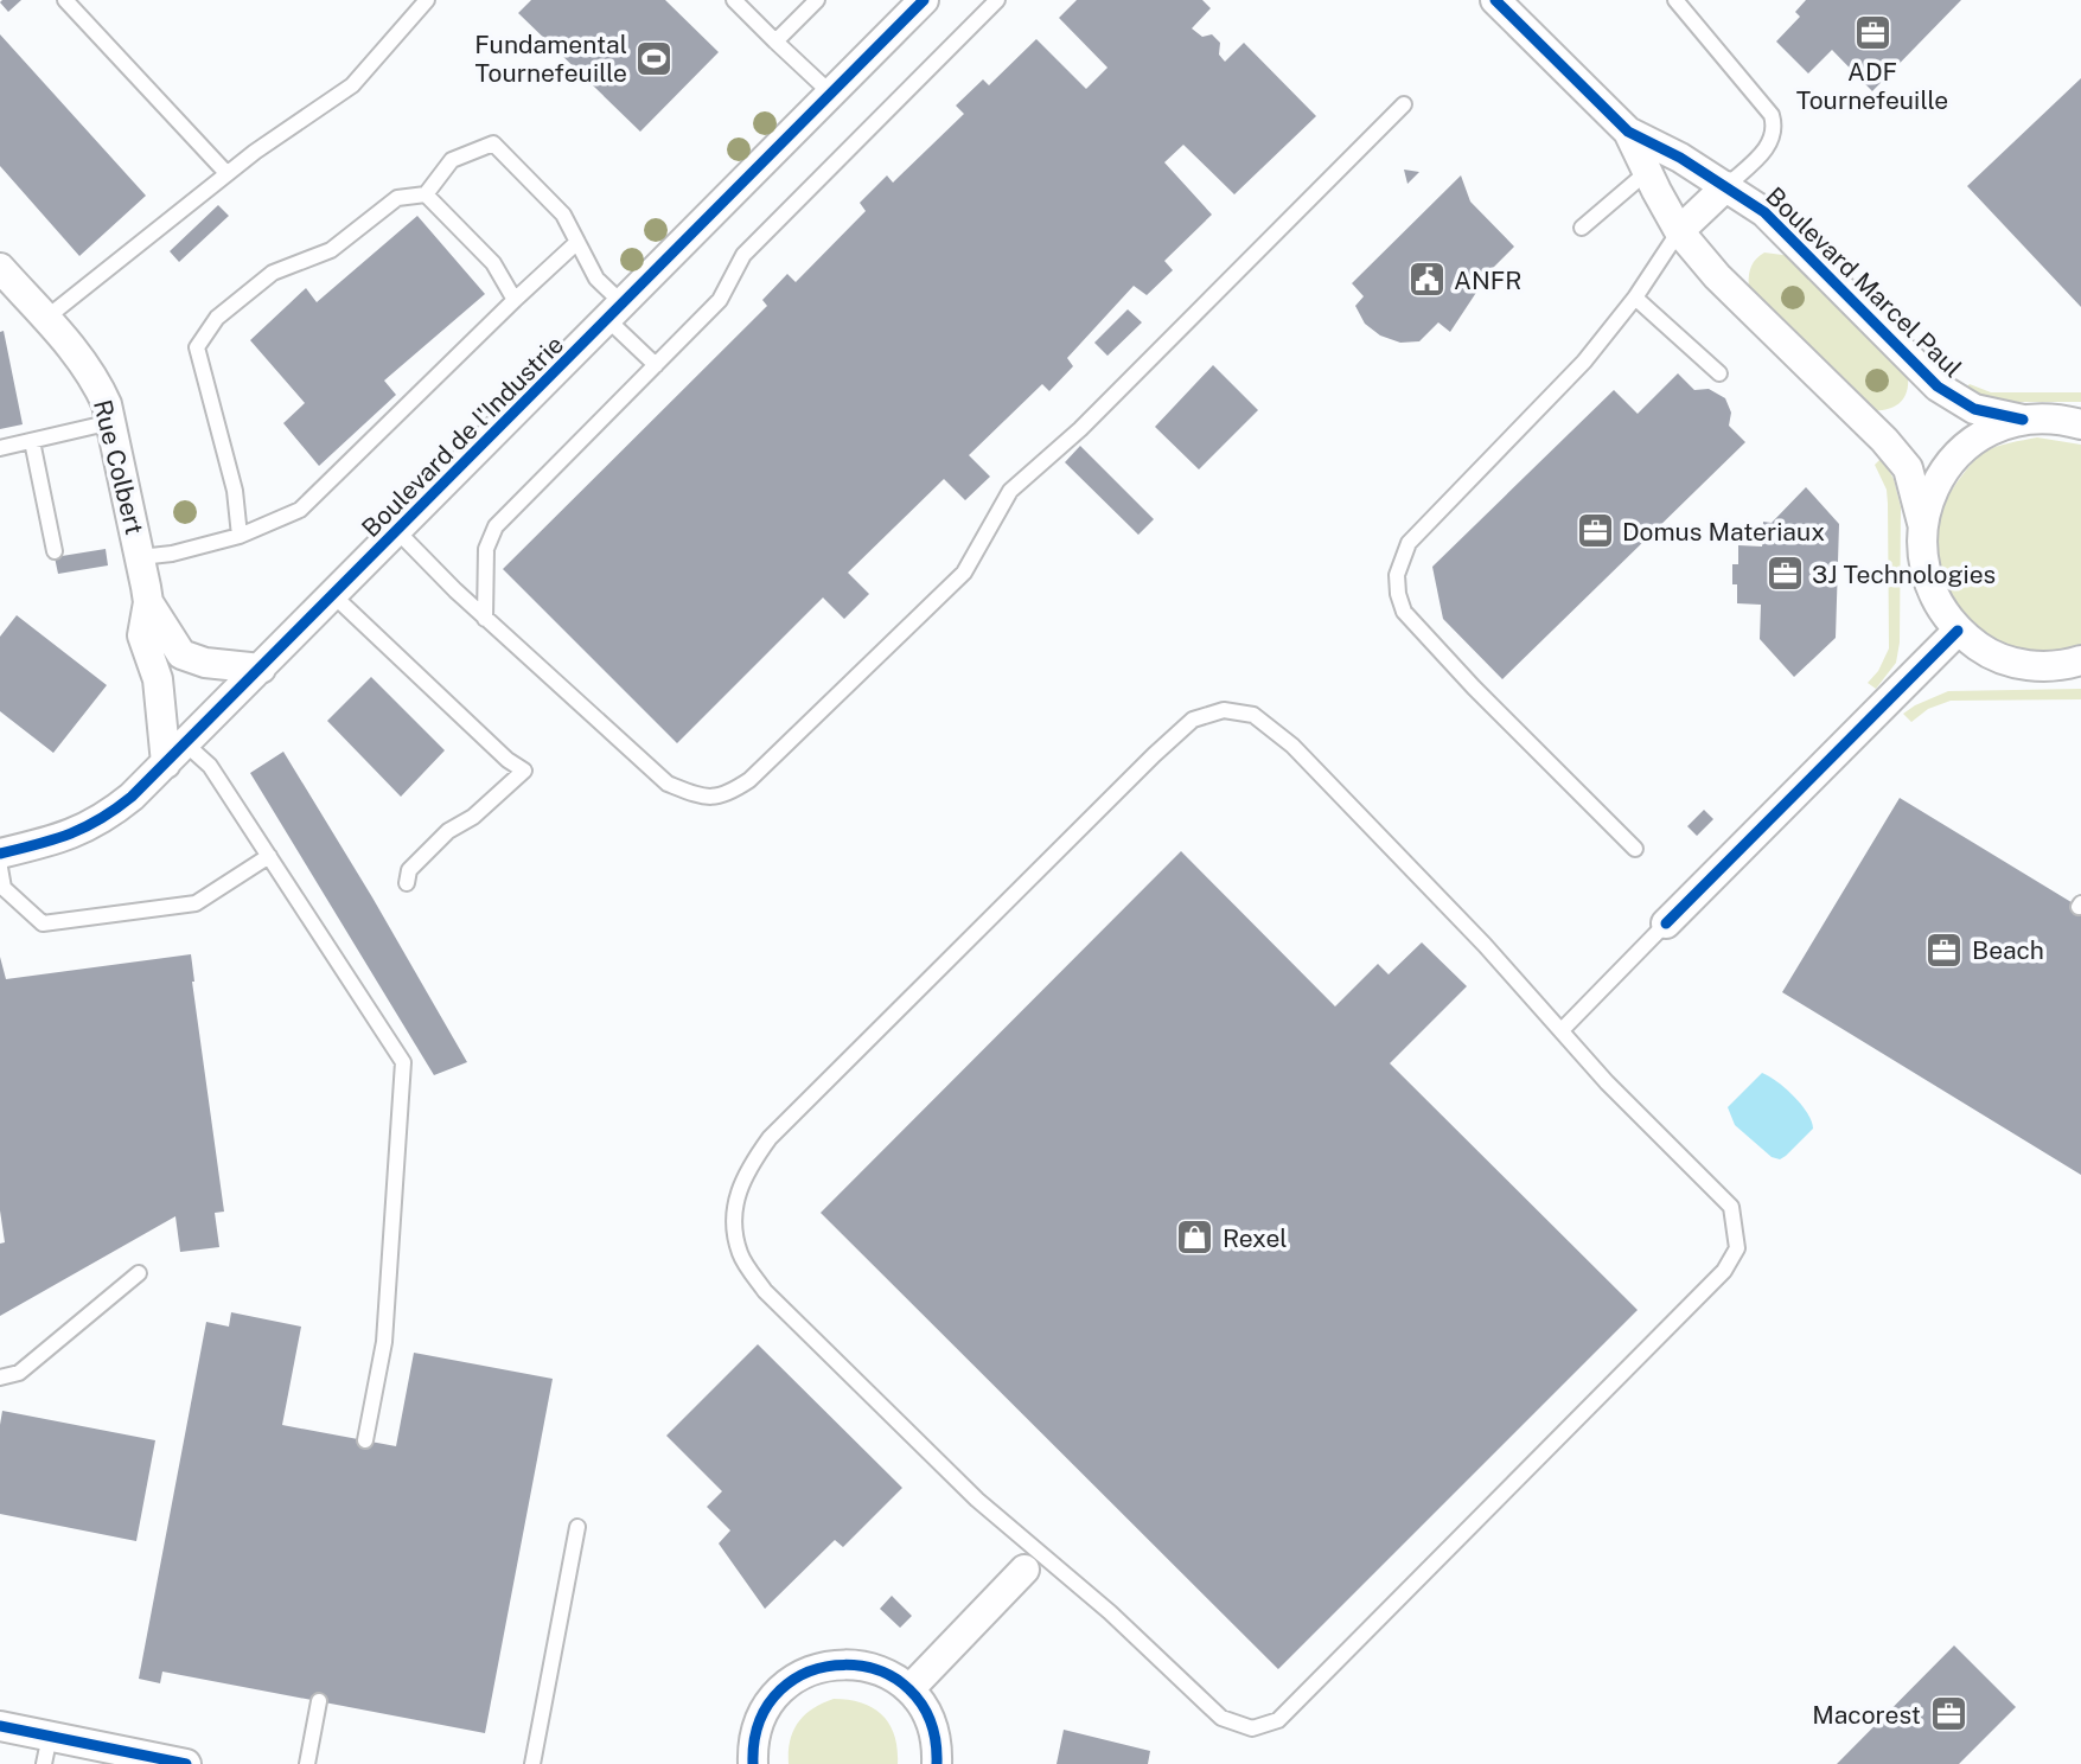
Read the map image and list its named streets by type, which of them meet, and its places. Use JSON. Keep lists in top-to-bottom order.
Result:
{
  "streets": {
    "street": ["Boulevard Marcel Paul", "Boulevard de l'Industrie", "Rue Colbert"]
  },
  "crossings": [
    ["Boulevard de l'Industrie", "Rue Colbert"]
  ],
  "places": {
    "office": [
      "ADF Tournefeuille",
      "Domus Materiaux",
      "3J Technologies",
      "Beach",
      "Macorest"
    ],
    "sports": ["Fundamental Tournefeuille"],
    "public building": ["ANFR"],
    "shop": ["Rexel"]
  }
}
